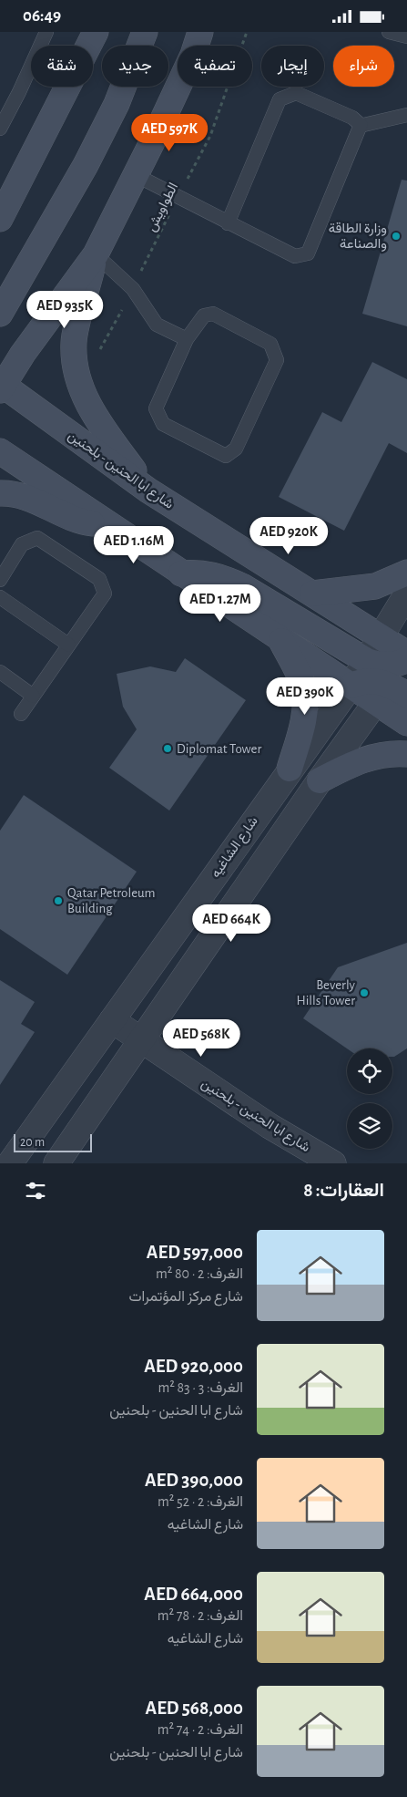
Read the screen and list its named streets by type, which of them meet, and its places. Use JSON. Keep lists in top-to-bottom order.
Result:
{
  "streets": {
    "street": ["شارع ابا الحنين - بلحنين", "شارع الشاغيه"],
    "path": ["الطواويش"]
  },
  "crossings": [
    ["شارع ابا الحنين - بلحنين", "شارع الشاغيه"]
  ],
  "places": [
    "وزارة الطاقة والصناعة",
    "Diplomat Tower",
    "Qatar Petroleum Building",
    "Beverly Hills Tower"
  ],
  "scale_bar": "20 m",
  "page": {
    "status": "06:49",
    "chip": [
      "شراء",
      "إيجار",
      "تصفية",
      "جديد",
      "شقة"
    ],
    "price": [
      "AED 597K",
      "AED 935K",
      "AED 920K",
      "AED 1.16M",
      "AED 1.27M",
      "AED 390K",
      "AED 664K",
      "AED 568K"
    ],
    "scale": "20 m",
    "heading": "العقارات: 8",
    "list": [
      {
        "name": "AED 597,000",
        "note": "الغرف: 2 · 80 m² · شارع مركز المؤتمرات"
      },
      {
        "name": "AED 920,000",
        "note": "الغرف: 3 · 83 m² · شارع ابا الحنين - بلحنين"
      },
      {
        "name": "AED 390,000",
        "note": "الغرف: 2 · 52 m² · شارع الشاغيه"
      },
      {
        "name": "AED 664,000",
        "note": "الغرف: 2 · 78 m² · شارع الشاغيه"
      },
      {
        "name": "AED 568,000",
        "note": "الغرف: 2 · 74 m² · شارع ابا الحنين - بلحنين"
      }
    ]
  }
}
